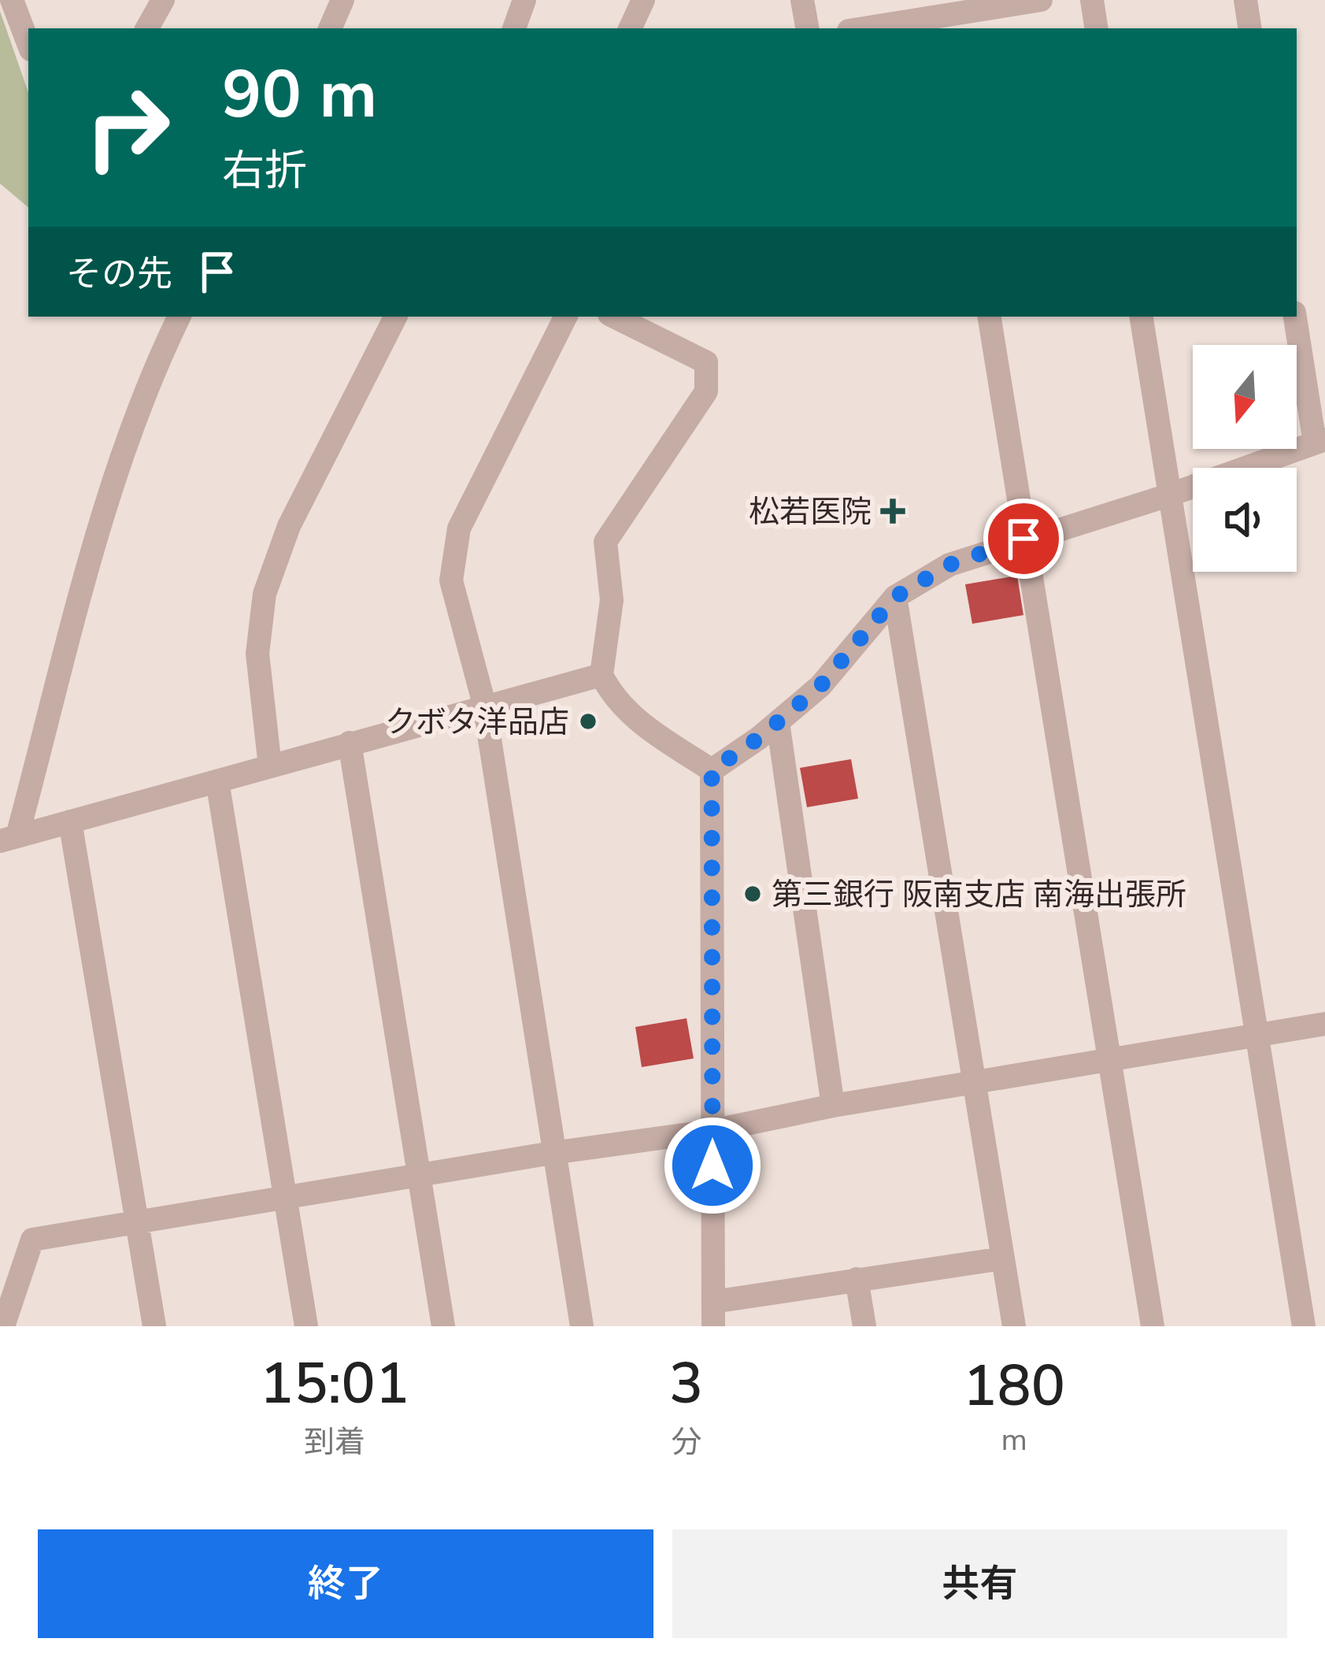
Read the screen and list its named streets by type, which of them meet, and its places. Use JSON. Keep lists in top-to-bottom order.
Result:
{
  "places": {
    "health": ["松若医院"],
    "other": ["クボタ洋品店", "第三銀行 阪南支店 南海出張所"]
  },
  "north": "bottom",
  "page": {
    "turn": ["90 m", "右折"],
    "then": "その先",
    "eta": [
      "15:01",
      "到着",
      "3",
      "分",
      "180",
      "m"
    ],
    "buttons": ["終了", "共有"]
  }
}
